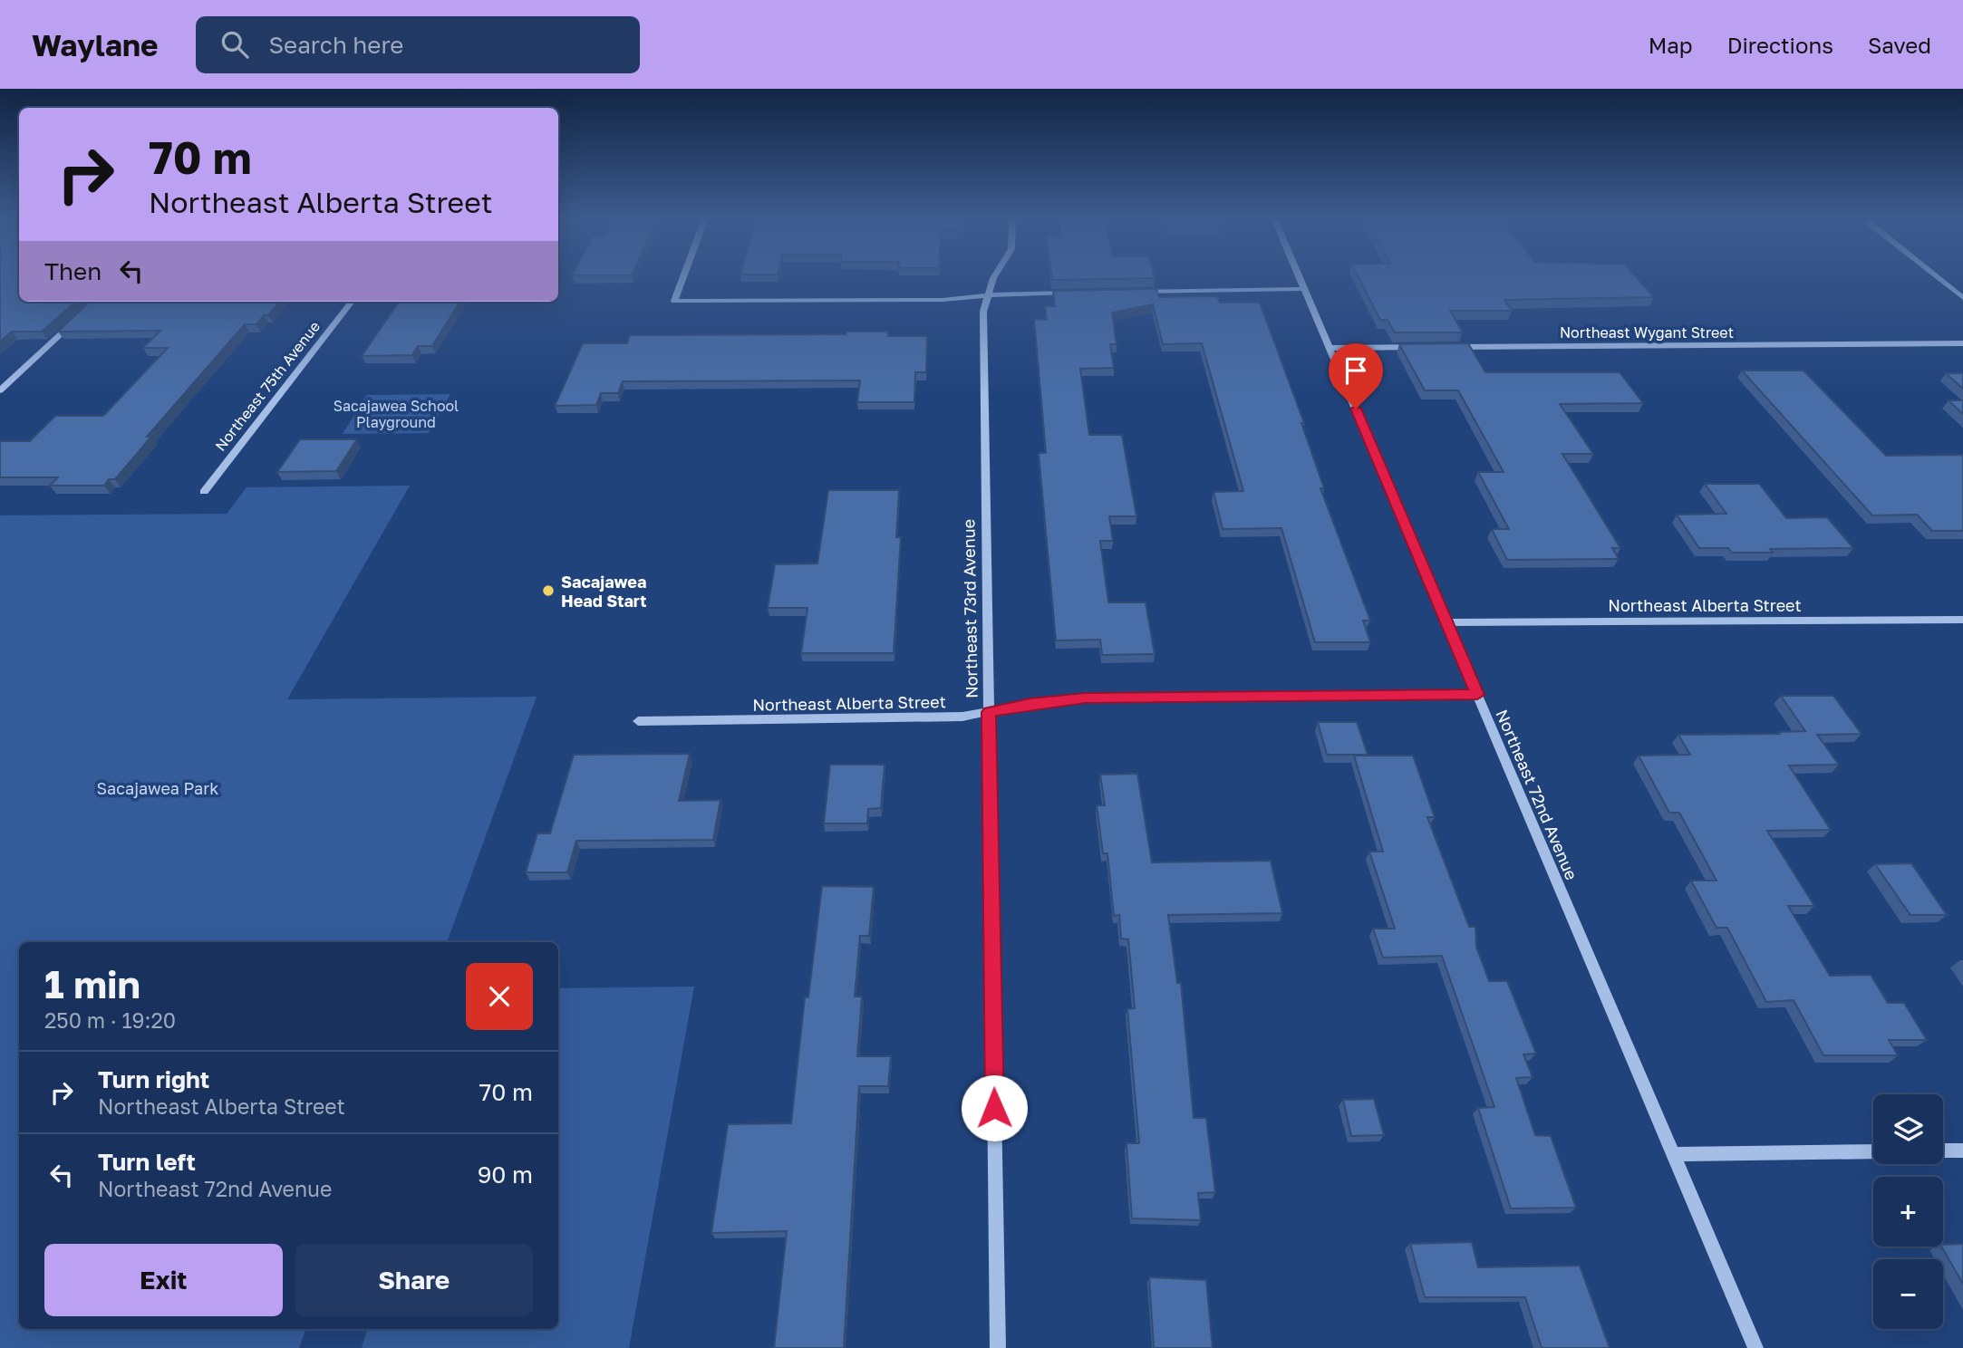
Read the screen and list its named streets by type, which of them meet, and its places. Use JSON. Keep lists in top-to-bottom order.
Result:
{
  "streets": {
    "street": [
      "Northeast Wygant Street",
      "Northeast 75th Avenue",
      "Northeast Alberta Street",
      "Northeast 73rd Avenue",
      "Northeast 72nd Avenue"
    ]
  },
  "crossings": [
    ["Northeast Alberta Street", "Northeast 73rd Avenue"],
    ["Northeast Alberta Street", "Northeast 72nd Avenue"]
  ],
  "parks": ["Sacajawea School Playground", "Sacajawea Park"],
  "places": ["Sacajawea Head Start"],
  "page": {
    "header": "Waylane",
    "search": "Search here",
    "nav": ["Map", "Directions", "Saved"],
    "turn": ["70 m", "Northeast Alberta Street"],
    "then": "Then",
    "heading": ["1 min", "250 m · 19:20"],
    "list": [
      {
        "name": "Turn right",
        "note": "Northeast Alberta Street",
        "value": "70 m"
      },
      {
        "name": "Turn left",
        "note": "Northeast 72nd Avenue",
        "value": "90 m"
      }
    ],
    "map_buttons": ["+", "−"],
    "buttons": ["Exit", "Share"]
  }
}
